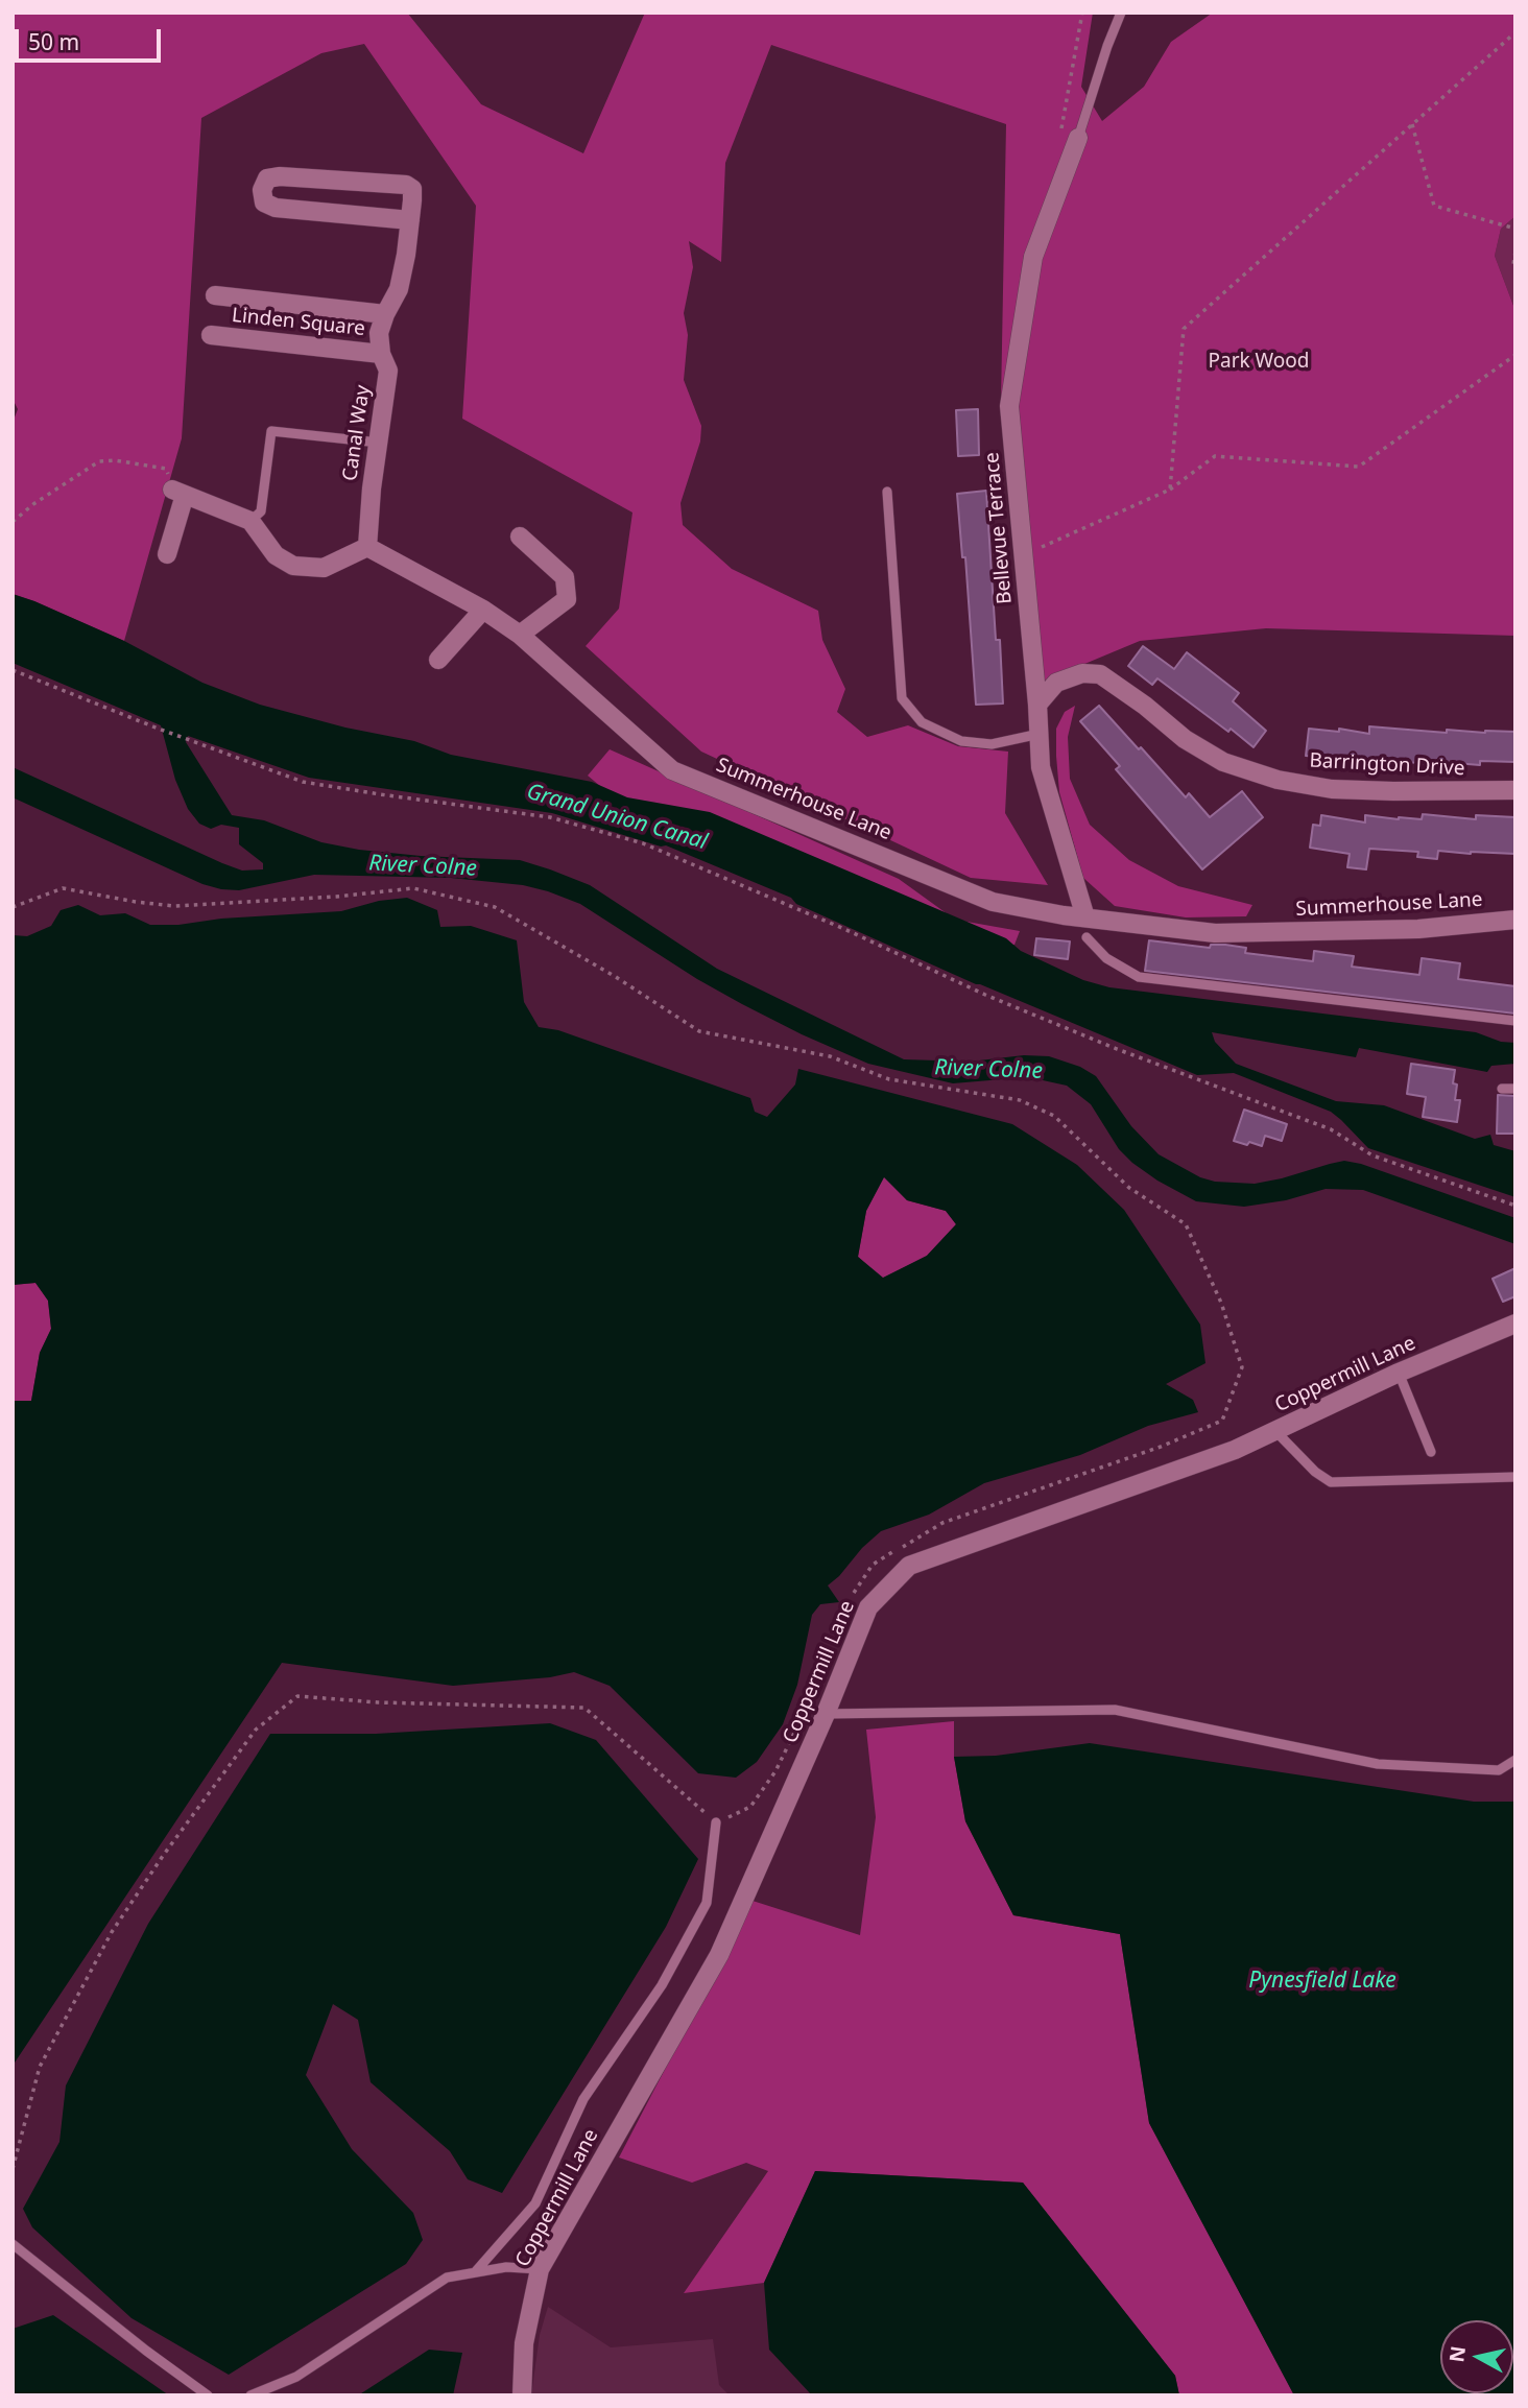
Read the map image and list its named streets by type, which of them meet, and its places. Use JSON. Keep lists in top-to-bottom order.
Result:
{
  "streets": {
    "street": [
      "Linden Square",
      "Canal Way",
      "Bellevue Terrace",
      "Barrington Drive",
      "Summerhouse Lane",
      "Coppermill Lane"
    ]
  },
  "crossings": [
    ["Linden Square", "Canal Way"],
    ["Canal Way", "Summerhouse Lane"],
    ["Bellevue Terrace", "Barrington Drive"],
    ["Bellevue Terrace", "Summerhouse Lane"]
  ],
  "water": ["Grand Union Canal", "River Colne", "Pynesfield Lake"],
  "parks": ["Park Wood"],
  "scale_bar": "50 m",
  "north": "left"
}
